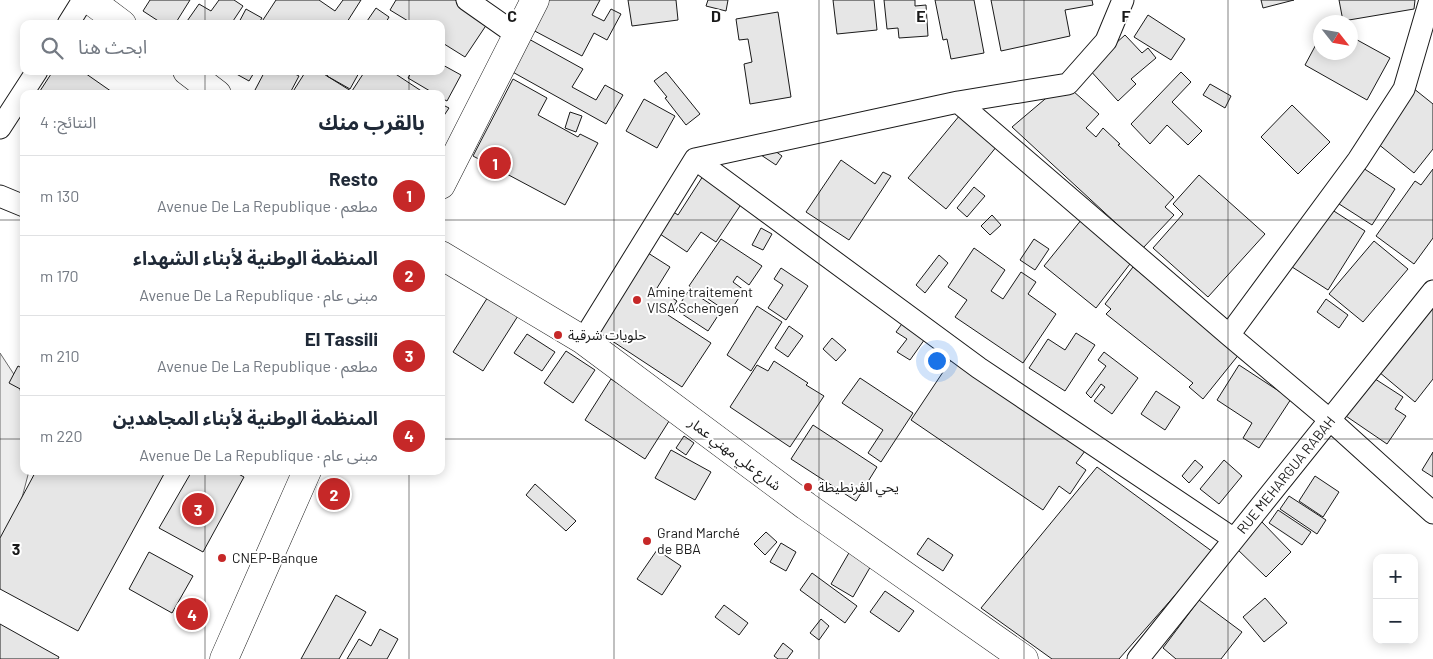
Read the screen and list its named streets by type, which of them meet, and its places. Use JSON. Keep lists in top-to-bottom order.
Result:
{
  "streets": {
    "street": ["شارع علي مهني عمار", "RUE MEHARGUA RABAH"]
  },
  "places": [
    "Amine traitement VISA Schengen",
    "حلويات شرقية",
    "يحي الڤرنطيطة",
    "Grand Marché de BBA",
    "CNEP-Banque"
  ],
  "north": "bottom right",
  "page": {
    "search": "ابحث هنا",
    "heading": ["بالقرب منك", "النتائج: 4"],
    "pins": [
      "1",
      "2",
      "3",
      "4"
    ],
    "list": [
      {
        "mark": "1",
        "name": "Resto",
        "note": "مطعم · Avenue De La Republique",
        "value": "130 m"
      },
      {
        "mark": "2",
        "name": "المنظمة الوطنية لأبناء الشهداء",
        "note": "مبنى عام · Avenue De La Republique",
        "value": "170 m"
      },
      {
        "mark": "3",
        "name": "El Tassili",
        "note": "مطعم · Avenue De La Republique",
        "value": "210 m"
      },
      {
        "mark": "4",
        "name": "المنظمة الوطنية لأبناء المجاهدين",
        "note": "مبنى عام · Avenue De La Republique",
        "value": "220 m"
      }
    ],
    "map_buttons": ["+", "−"]
  },
  "grid": {
    "columns": [
      "C",
      "D",
      "E",
      "F"
    ],
    "rows": ["3"]
  }
}
